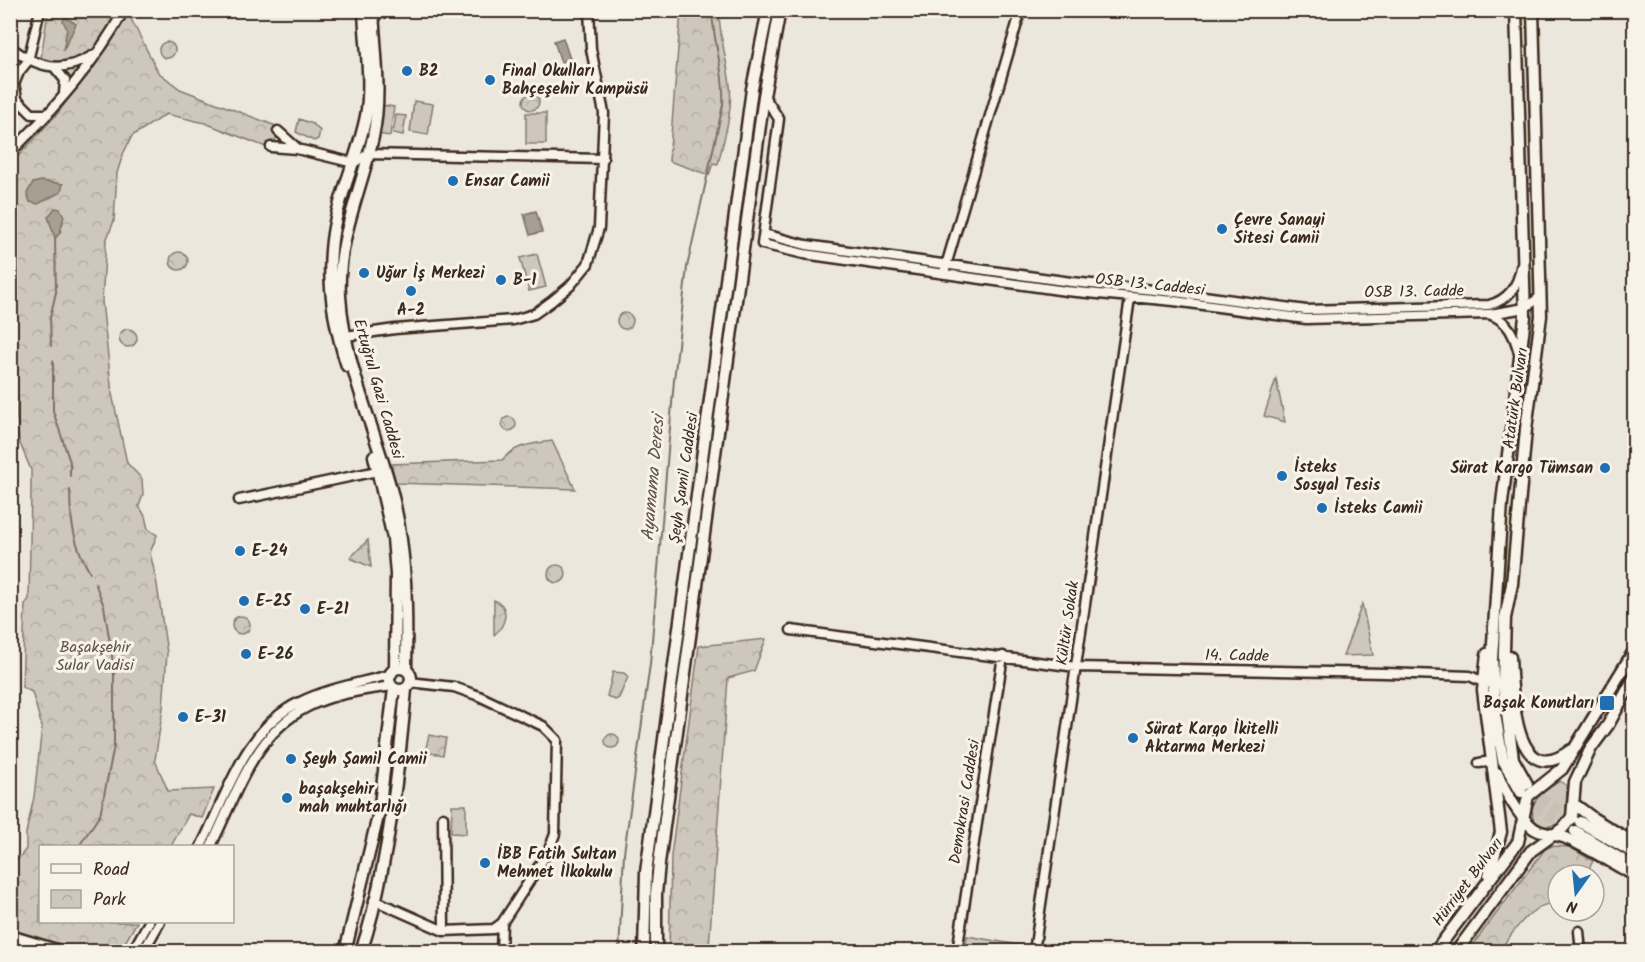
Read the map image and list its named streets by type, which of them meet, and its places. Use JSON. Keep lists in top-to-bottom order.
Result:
{
  "streets": {
    "main road": [
      "Ertuğrul Gazi Caddesi",
      "Atatürk Bulvarı",
      "Şeyh Şamil Caddesi",
      "Hürriyet Bulvarı"
    ],
    "street": [
      "OSB 13. Caddesi",
      "OSB 13. Cadde",
      "Kültür Sokak",
      "14. Cadde",
      "Demokrasi Caddesi"
    ]
  },
  "crossings": [
    ["OSB 13. Caddesi", "OSB 13. Cadde"],
    ["OSB 13. Caddesi", "Kültür Sokak"],
    ["Kültür Sokak", "14. Cadde"],
    ["14. Cadde", "Demokrasi Caddesi"]
  ],
  "water": ["Ayamama Deresi"],
  "parks": ["Başakşehir Sular Vadisi"],
  "places": {
    "other": [
      "B2",
      "Final Okulları Bahçeşehir Kampüsü",
      "Ensar Camii",
      "Çevre Sanayi Sitesi Camii",
      "Uğur İş Merkezi",
      "B-1",
      "A-2",
      "Sürat Kargo Tümsan",
      "İsteks Sosyal Tesis",
      "İsteks Camii",
      "E-24",
      "E-25",
      "E-21",
      "E-26",
      "E-31",
      "Sürat Kargo İkitelli Aktarma Merkezi",
      "Şeyh Şamil Camii",
      "başakşehir mah muhtarlığı",
      "İBB Fatih Sultan Mehmet İlkokulu"
    ],
    "transit": ["Başak Konutları"]
  },
  "legend": ["Road", "Park"],
  "north": "bottom"
}
